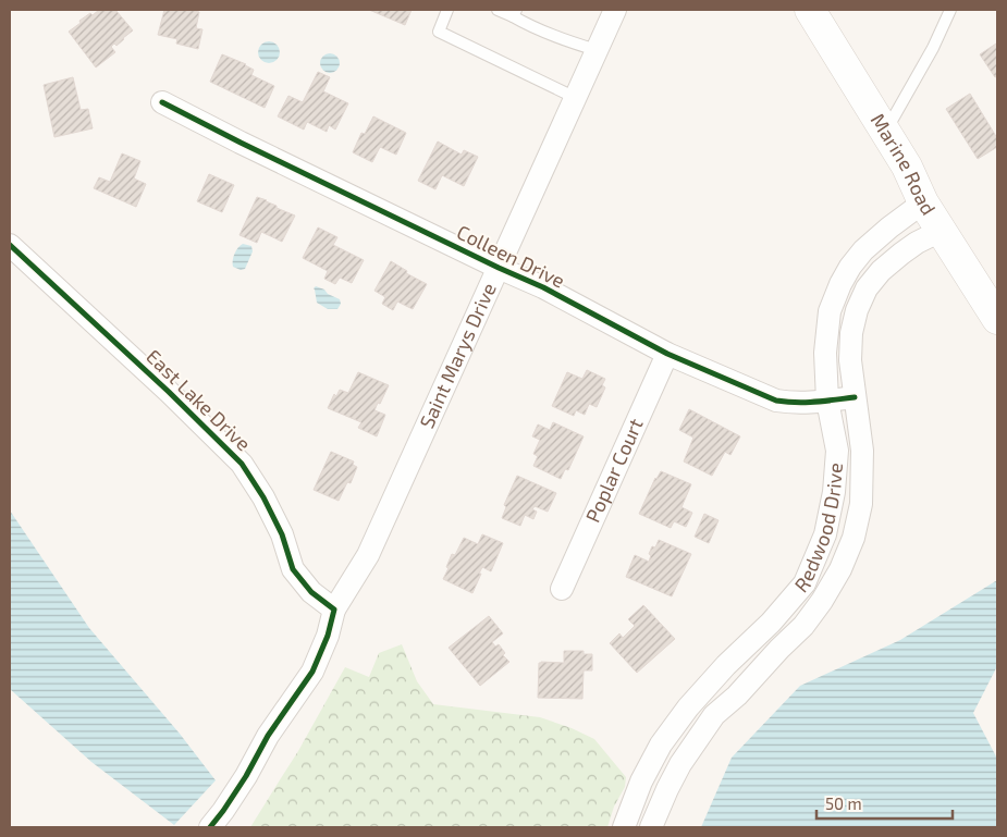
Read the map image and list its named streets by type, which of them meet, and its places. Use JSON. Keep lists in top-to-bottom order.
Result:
{
  "streets": {
    "main road": ["Marine Road"],
    "street": [
      "Colleen Drive",
      "Saint Marys Drive",
      "East Lake Drive",
      "Poplar Court",
      "Redwood Drive"
    ]
  },
  "crossings": [
    ["Marine Road", "Redwood Drive"],
    ["Colleen Drive", "Saint Marys Drive"],
    ["Colleen Drive", "Poplar Court"],
    ["Colleen Drive", "Redwood Drive"],
    ["Saint Marys Drive", "East Lake Drive"]
  ],
  "scale_bar": "50 m"
}
